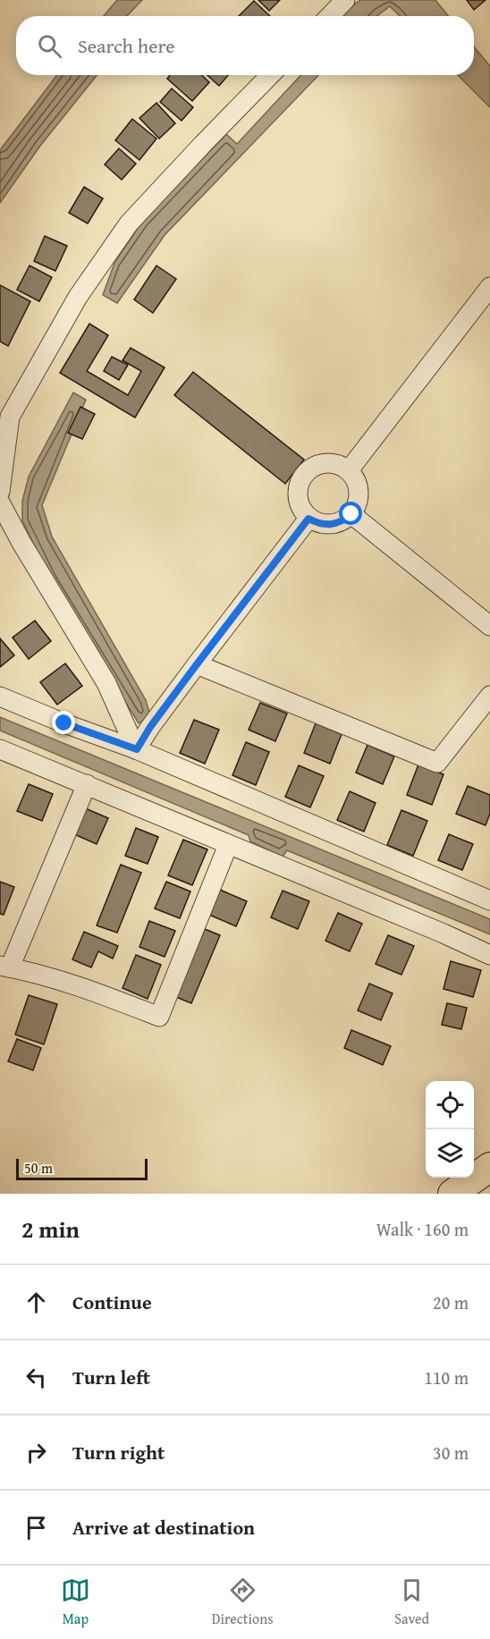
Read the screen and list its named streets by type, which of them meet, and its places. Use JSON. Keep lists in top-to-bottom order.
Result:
{
  "scale_bar": "50 m",
  "page": {
    "search": "Search here",
    "scale": "50 m",
    "heading": ["2 min", "Walk · 160 m"],
    "list": [
      ["Continue", "20 m"],
      ["Turn left", "110 m"],
      ["Turn right", "30 m"],
      "Arrive at destination"
    ],
    "nav": ["Map", "Directions", "Saved"]
  }
}
